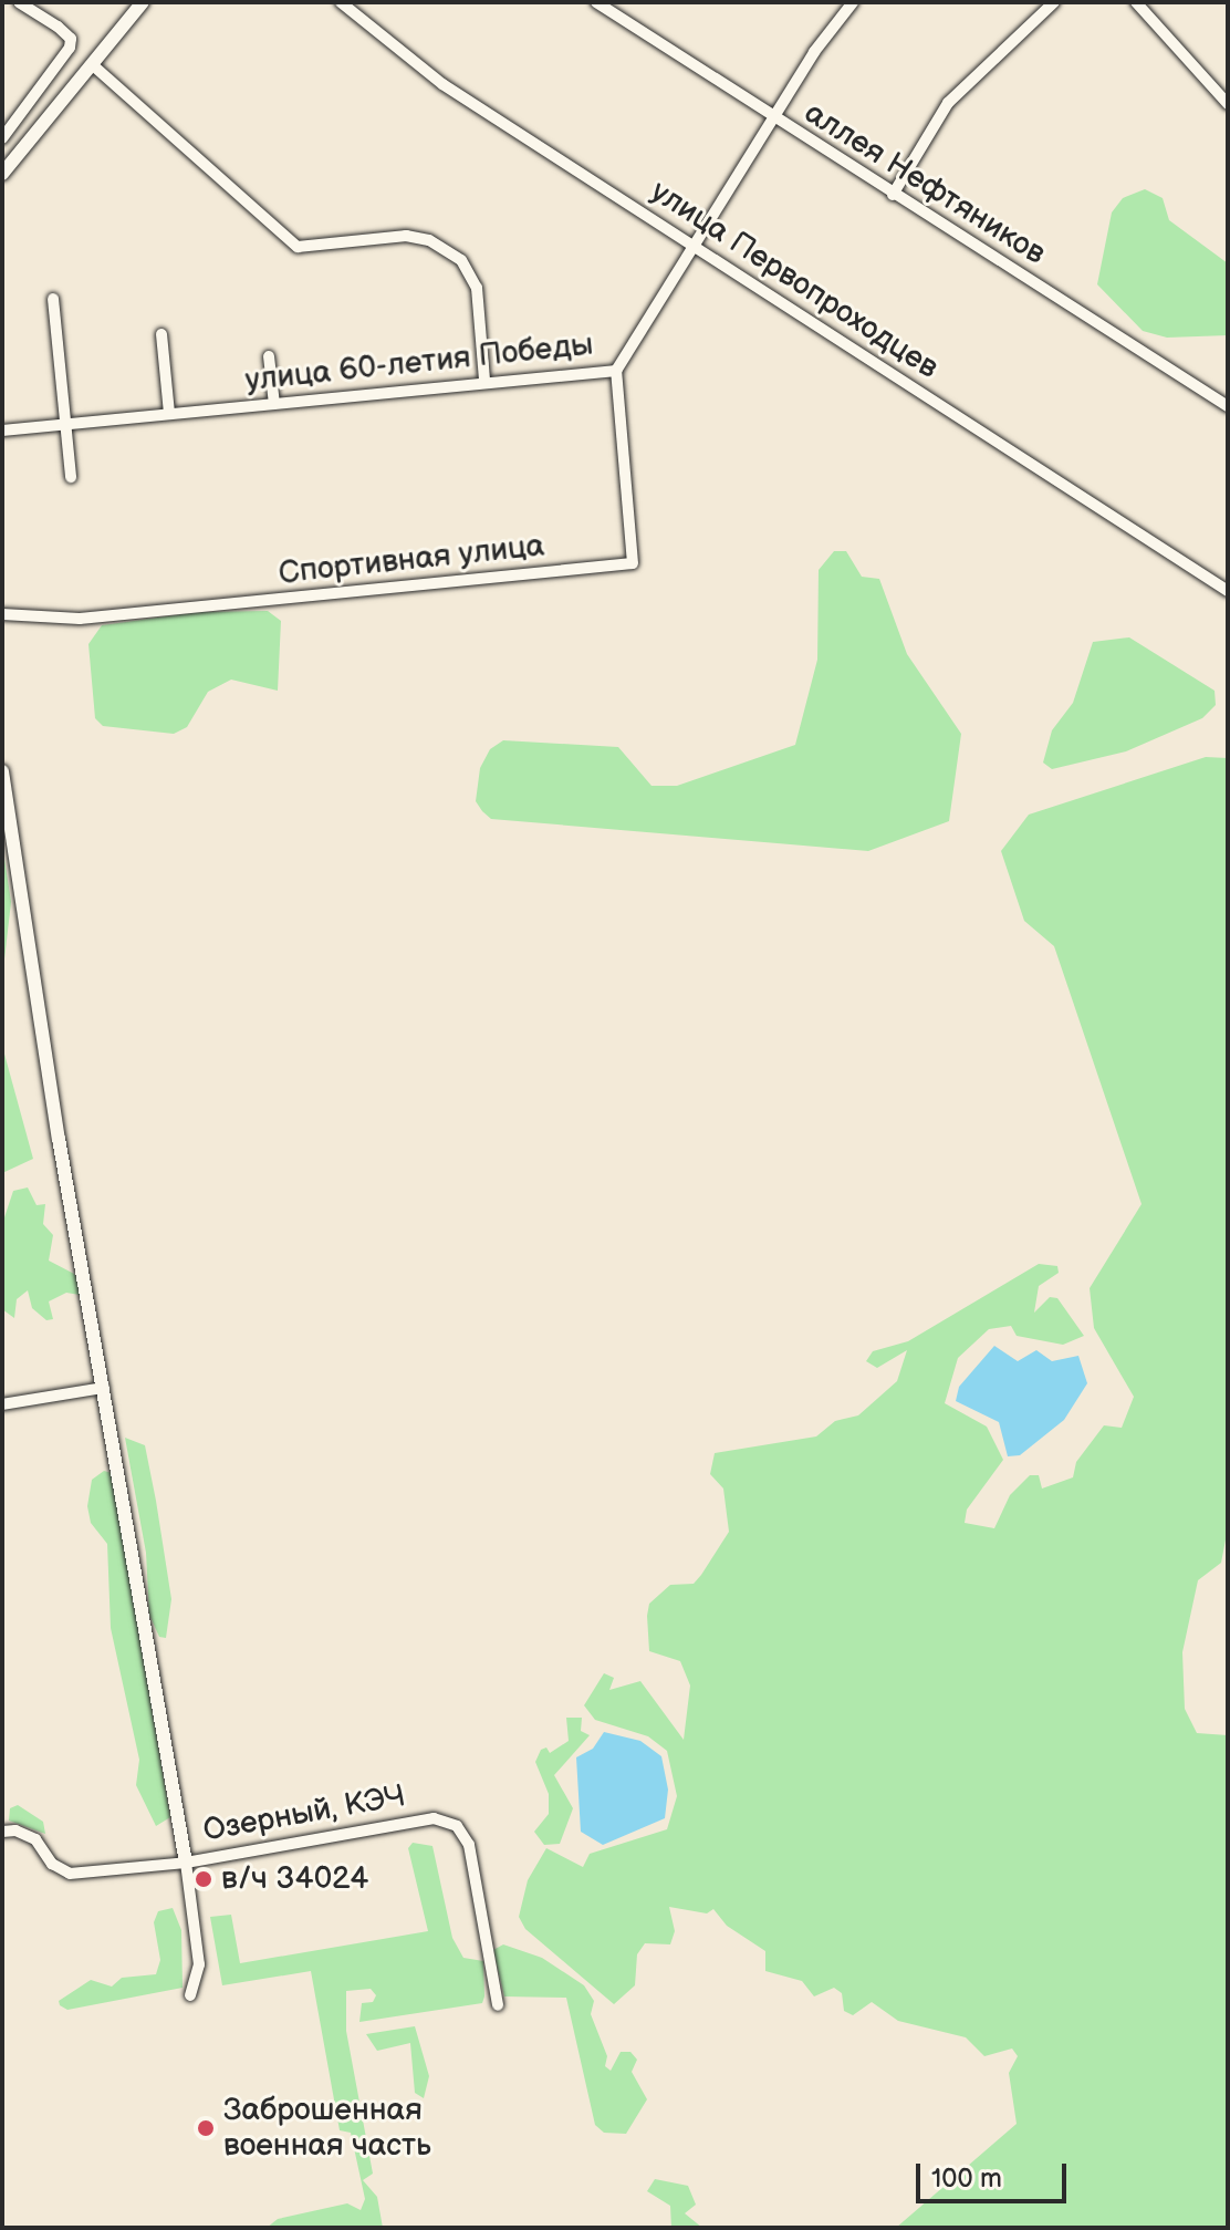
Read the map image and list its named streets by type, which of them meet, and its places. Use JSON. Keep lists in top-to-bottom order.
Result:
{
  "streets": {
    "street": [
      "аллея Нефтяников",
      "улица Первопроходцев",
      "улица 60-летия Победы",
      "Спортивная улица",
      "Озерный, КЭЧ"
    ]
  },
  "crossings": [
    ["аллея Нефтяников", "улица 60-летия Победы"],
    ["улица Первопроходцев", "улица 60-летия Победы"],
    ["улица 60-летия Победы", "Спортивная улица"]
  ],
  "places": ["в/ч 34024", "Заброшенная военная часть"],
  "scale_bar": "100 m"
}
